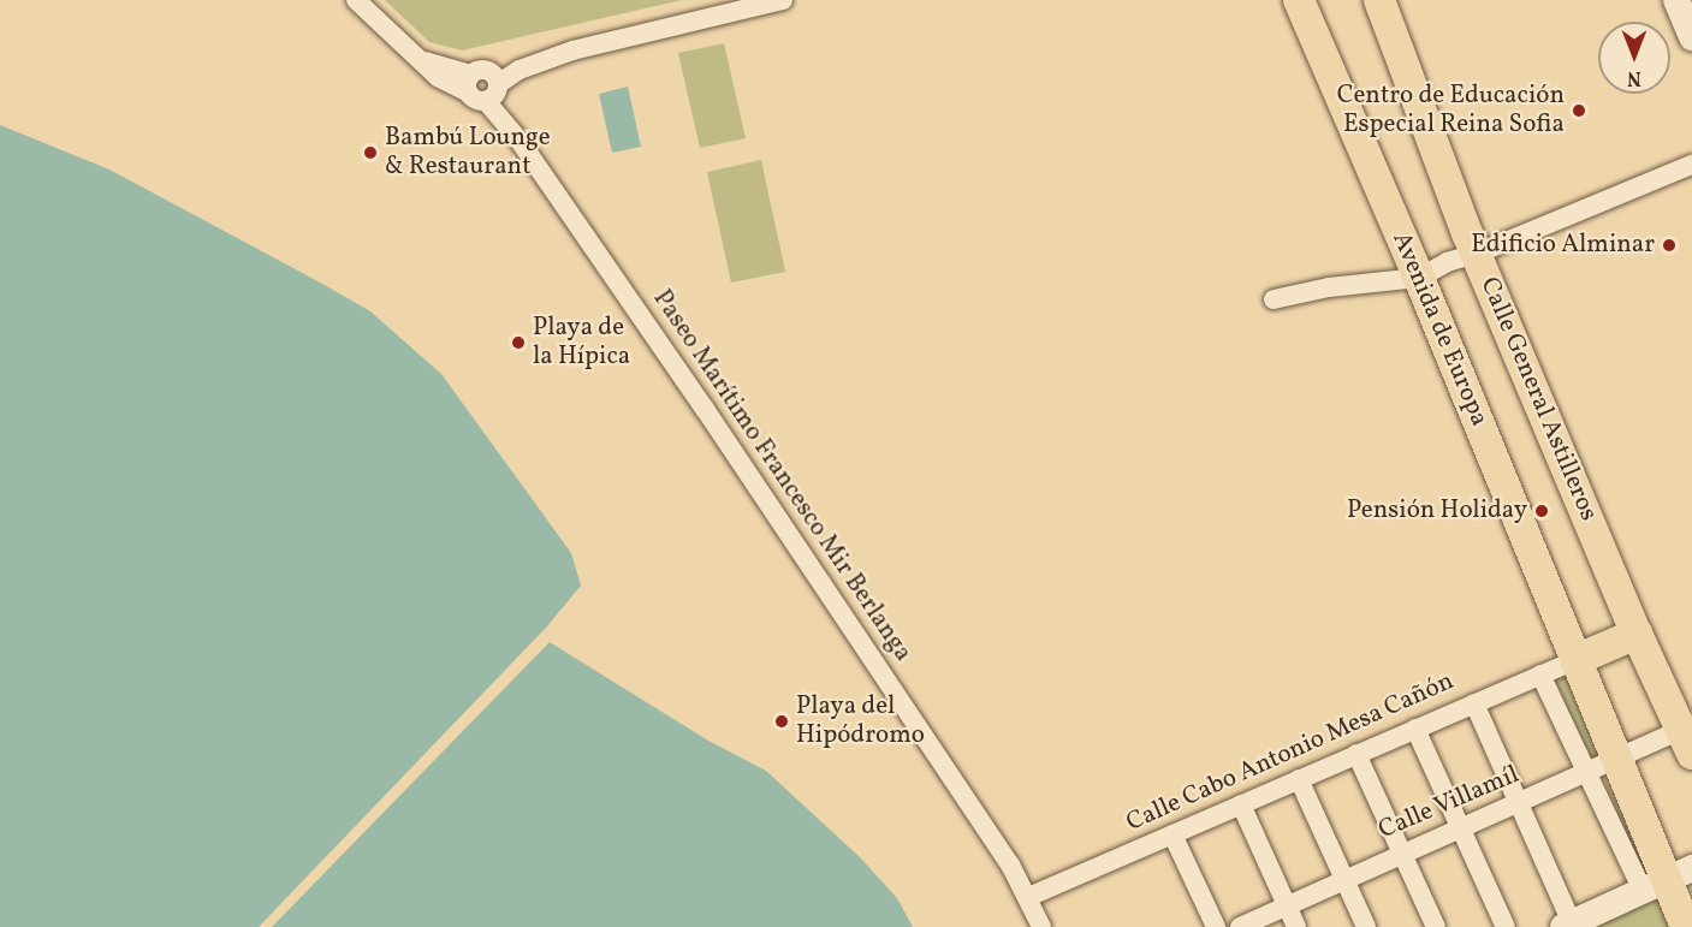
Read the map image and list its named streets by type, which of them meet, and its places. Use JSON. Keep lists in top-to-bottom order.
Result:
{
  "streets": {
    "main road": ["Avenida de Europa", "Calle General Astilleros"],
    "street": ["Paseo Marítimo Francesco Mir Berlanga", "Calle Cabo Antonio Mesa Cañón", "Calle Villamíl"]
  },
  "crossings": [
    ["Avenida de Europa", "Calle Cabo Antonio Mesa Cañón"],
    ["Avenida de Europa", "Calle Villamíl"],
    ["Calle General Astilleros", "Calle Villamíl"],
    ["Paseo Marítimo Francesco Mir Berlanga", "Calle Cabo Antonio Mesa Cañón"]
  ],
  "places": [
    "Centro de Educación Especial Reina Sofia",
    "Bambú Lounge & Restaurant",
    "Edificio Alminar",
    "Playa de la Hípica",
    "Pensión Holiday",
    "Playa del Hipódromo"
  ],
  "north": "bottom"
}
